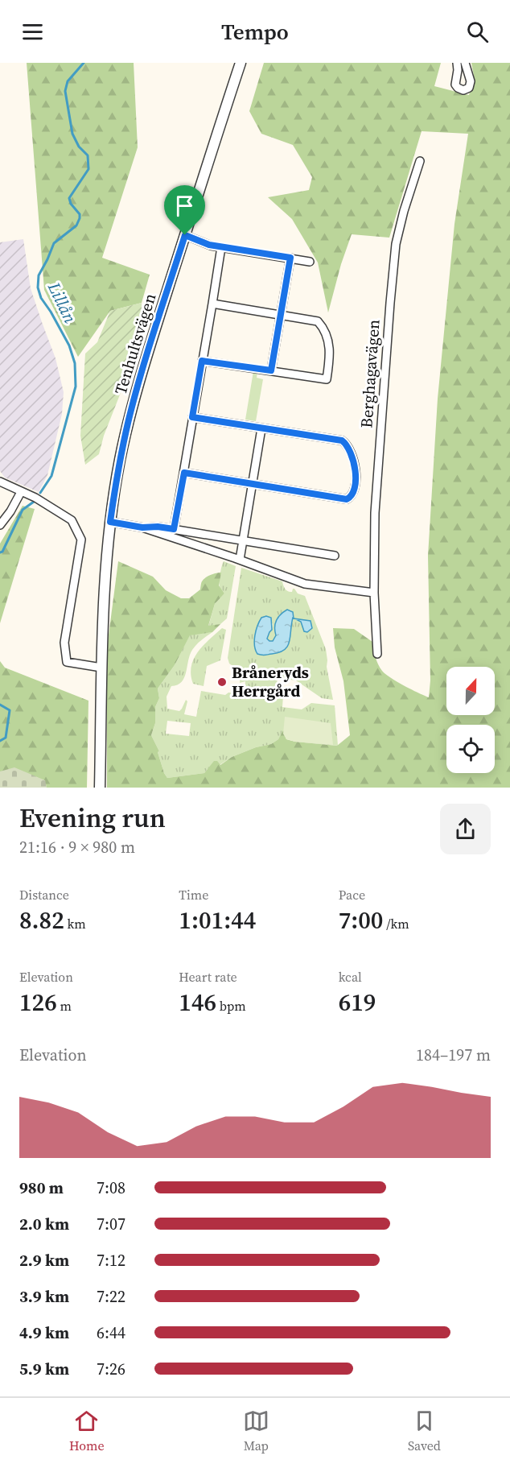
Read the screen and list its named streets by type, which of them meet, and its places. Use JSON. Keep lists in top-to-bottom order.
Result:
{
  "streets": {
    "street": ["Tenhultsvägen", "Berghagavägen"]
  },
  "water": ["Lillån"],
  "places": ["Bråneryds Herrgård"],
  "north": "top",
  "page": {
    "header": "Tempo",
    "heading": ["Evening run", "21:16 · 9 × 980 m"],
    "stats": [
      ["Distance", "8.82 km"],
      ["Time", "1:01:44"],
      ["Pace", "7:00 /km"],
      ["Elevation", "126 m"],
      ["Heart rate", "146 bpm"],
      ["kcal", "619"]
    ],
    "chart": ["Elevation", "184–197 m"],
    "list": [
      {
        "name": "980 m",
        "note": "7:08"
      },
      {
        "name": "2.0 km",
        "note": "7:07"
      },
      {
        "name": "2.9 km",
        "note": "7:12"
      },
      {
        "name": "3.9 km",
        "note": "7:22"
      },
      {
        "name": "4.9 km",
        "note": "6:44"
      },
      {
        "name": "5.9 km",
        "note": "7:26"
      }
    ],
    "tabs": ["Home", "Map", "Saved"]
  }
}
